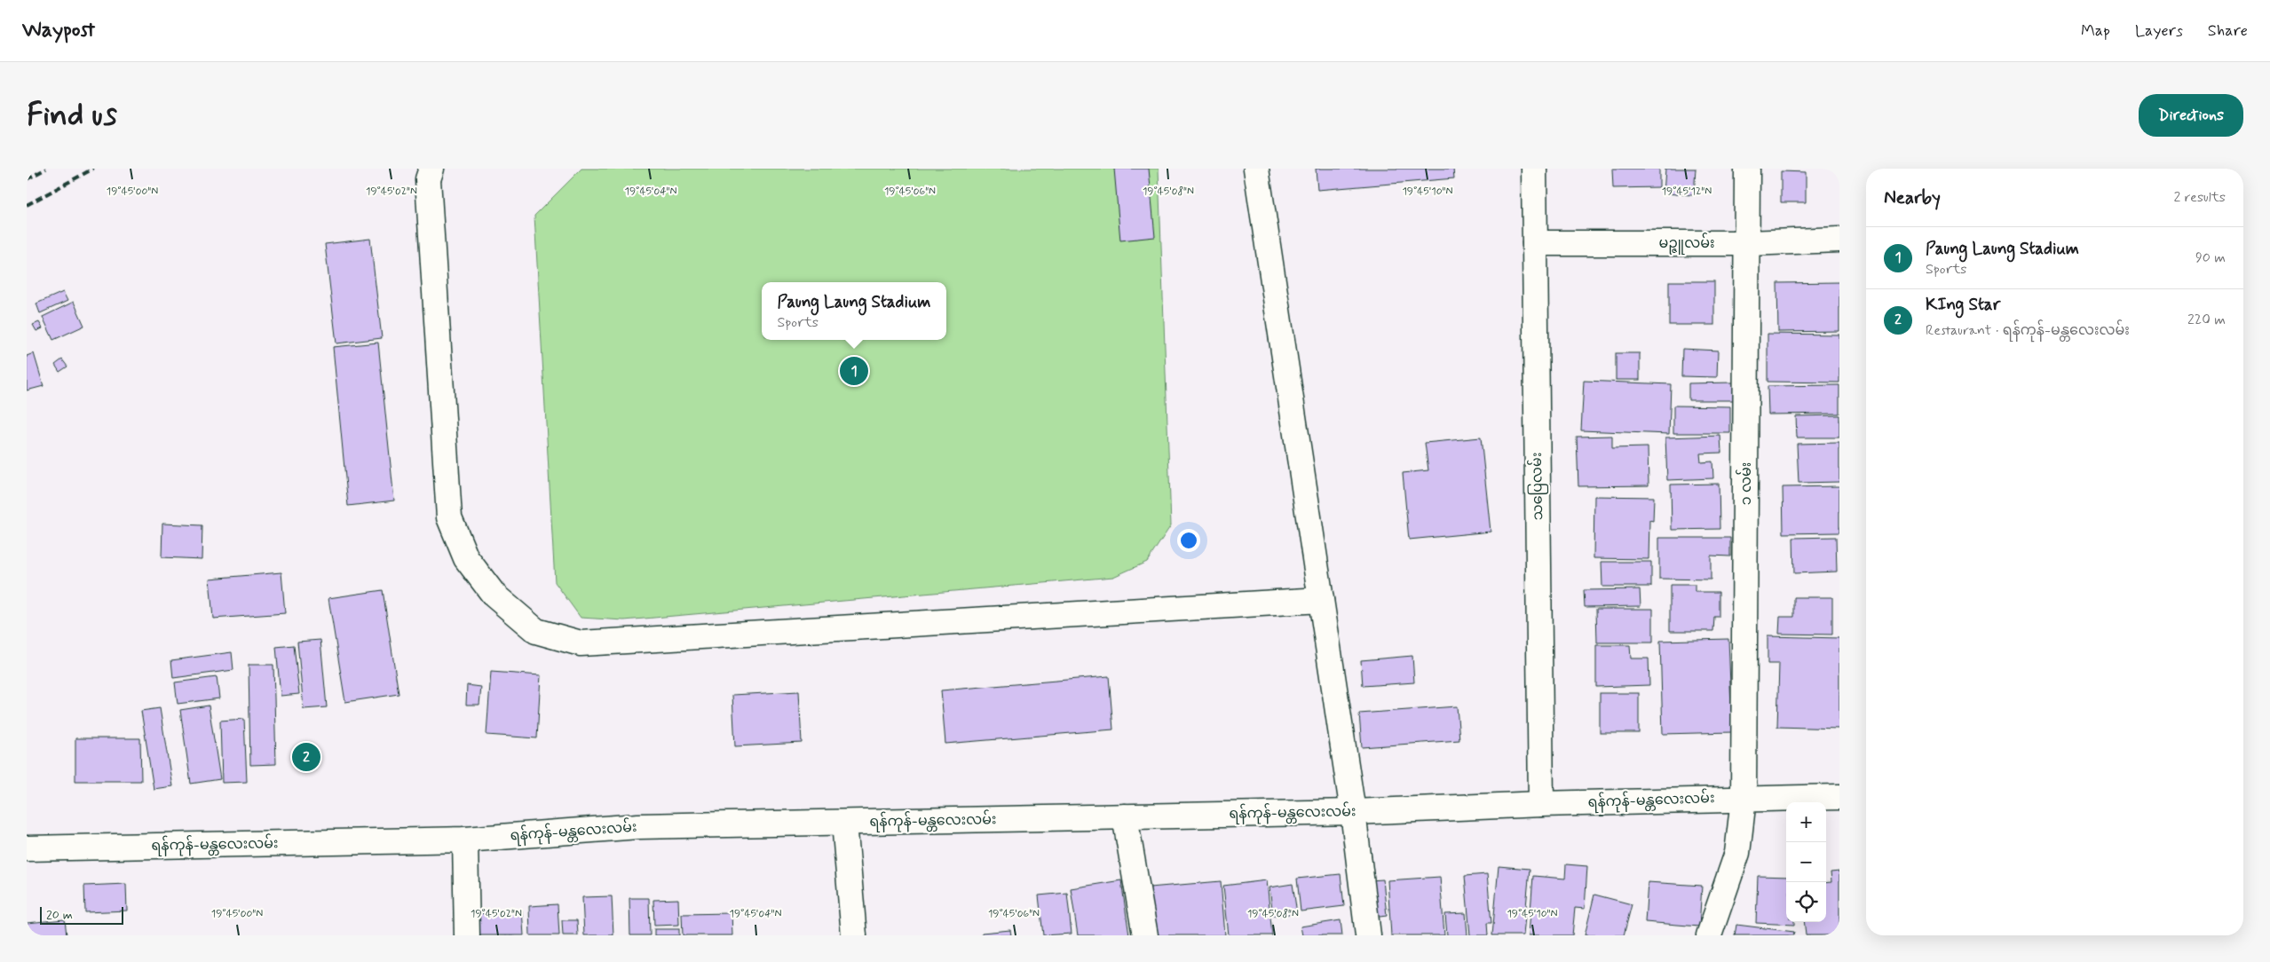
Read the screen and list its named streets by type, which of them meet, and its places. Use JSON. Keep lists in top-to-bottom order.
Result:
{
  "streets": {
    "street": [
      "မဉ္ဇူလမ်း",
      "၁ လမ်း",
      "သပြေလမ်း",
      "ရန်ကုန်-မန္တလေးလမ်း"
    ]
  },
  "crossings": [
    ["မဉ္ဇူလမ်း", "၁ လမ်း"],
    ["မဉ္ဇူလမ်း", "သပြေလမ်း"],
    ["၁ လမ်း", "ရန်ကုန်-မန္တလေးလမ်း"],
    ["သပြေလမ်း", "ရန်ကုန်-မန္တလေးလမ်း"]
  ],
  "scale_bar": "20 m",
  "page": {
    "header": "Waypost",
    "nav": ["Map", "Layers", "Share"],
    "buttons": "Directions",
    "title": "Find us",
    "heading": ["Nearby", "2 results"],
    "list": [
      {
        "mark": "1",
        "name": "Paung Laung Stadium",
        "note": "Sports",
        "value": "90 m"
      },
      {
        "mark": "2",
        "name": "KIng Star",
        "note": "Restaurant · ရန်ကုန်-မန္တလေးလမ်း",
        "value": "220 m"
      }
    ],
    "popup": ["Paung Laung Stadium", "Sports"],
    "pins": ["1", "2"],
    "map_buttons": ["+", "−"],
    "scale": "20 m"
  },
  "coordinates": [
    "19°45'00\"N",
    "19°45'02\"N",
    "19°45'04\"N",
    "19°45'06\"N",
    "19°45'08\"N",
    "19°45'10\"N",
    "19°45'12\"N"
  ]
}
